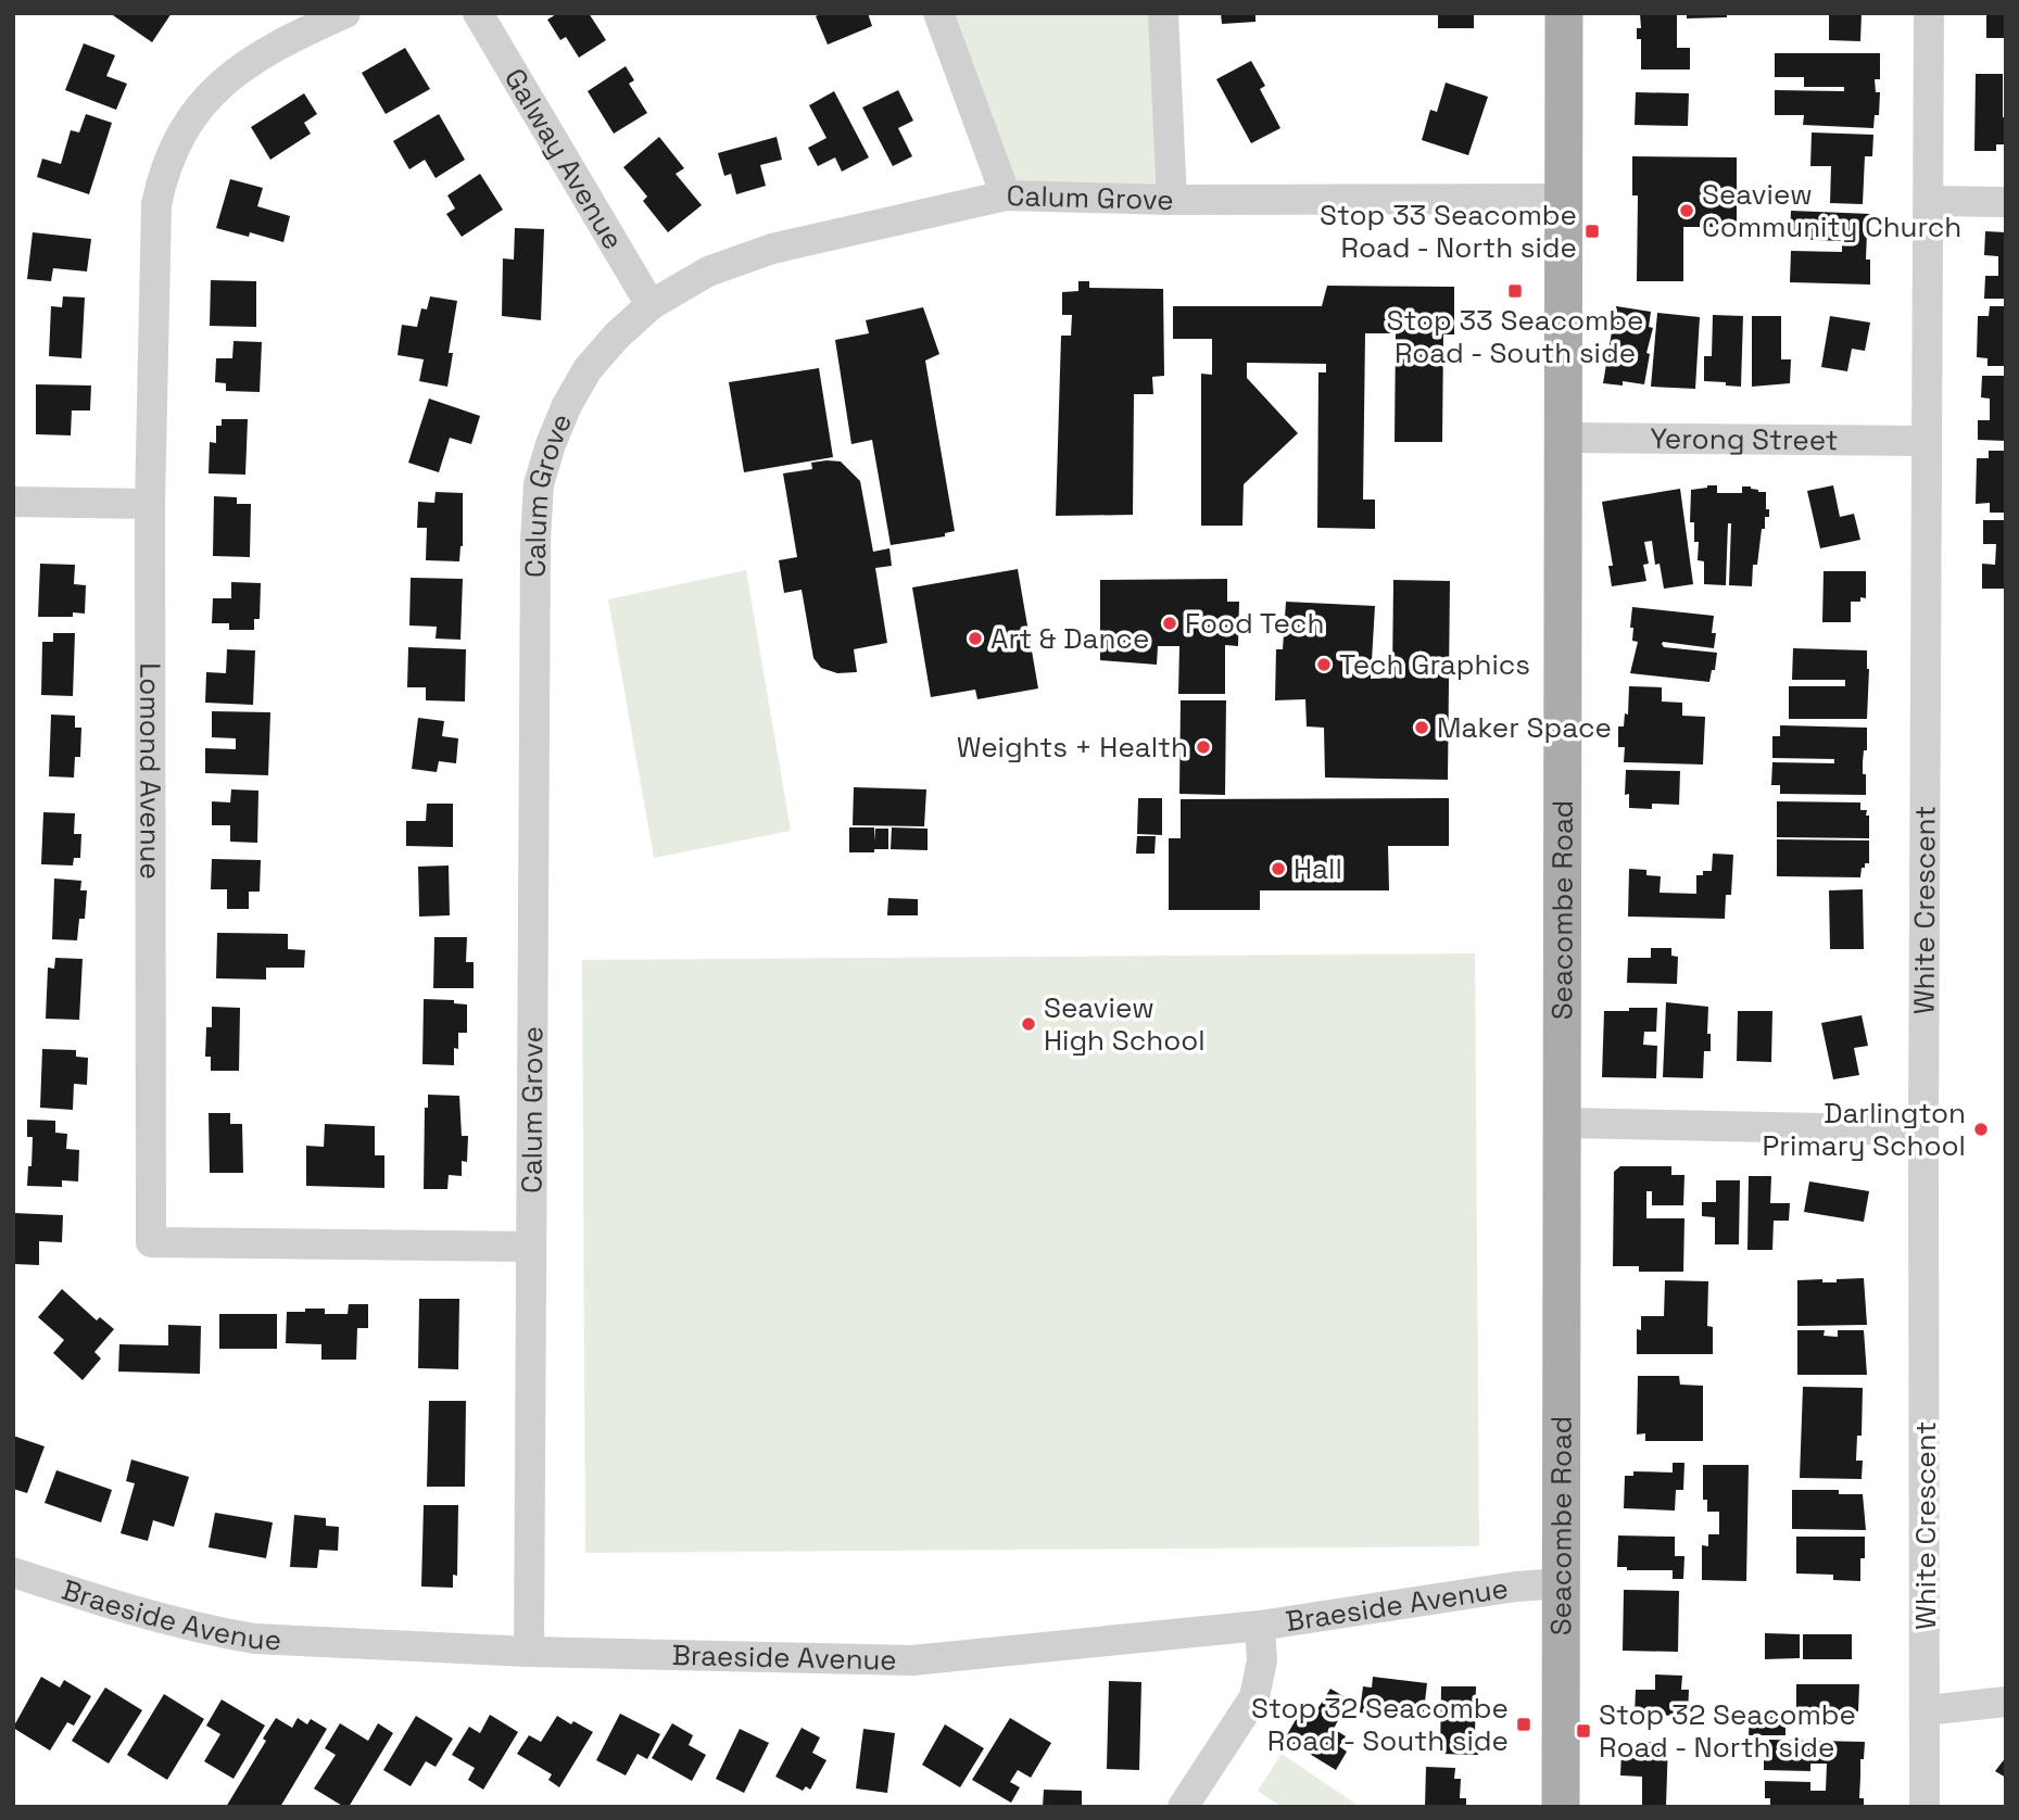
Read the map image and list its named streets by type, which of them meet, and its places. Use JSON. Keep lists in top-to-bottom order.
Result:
{
  "streets": {
    "main road": ["Seacombe Road"],
    "street": [
      "Galway Avenue",
      "Calum Grove",
      "Yerong Street",
      "Lomond Avenue",
      "White Crescent",
      "Braeside Avenue"
    ]
  },
  "crossings": [
    ["Galway Avenue", "Calum Grove"],
    ["Calum Grove", "Lomond Avenue"],
    ["Calum Grove", "Seacombe Road"],
    ["Calum Grove", "Braeside Avenue"],
    ["Yerong Street", "Seacombe Road"],
    ["Yerong Street", "White Crescent"],
    ["Seacombe Road", "Braeside Avenue"]
  ],
  "places": {
    "other": [
      "Seaview Community Church",
      "Food Tech",
      "Art & Dance",
      "Tech Graphics",
      "Maker Space",
      "Weights + Health",
      "Hall",
      "Seaview High School",
      "Darlington Primary School"
    ],
    "transit": [
      "Stop 33 Seacombe Road - North side",
      "Stop 33 Seacombe Road - South side",
      "Stop 32 Seacombe Road - South side",
      "Stop 32 Seacombe Road - North side"
    ]
  }
}
